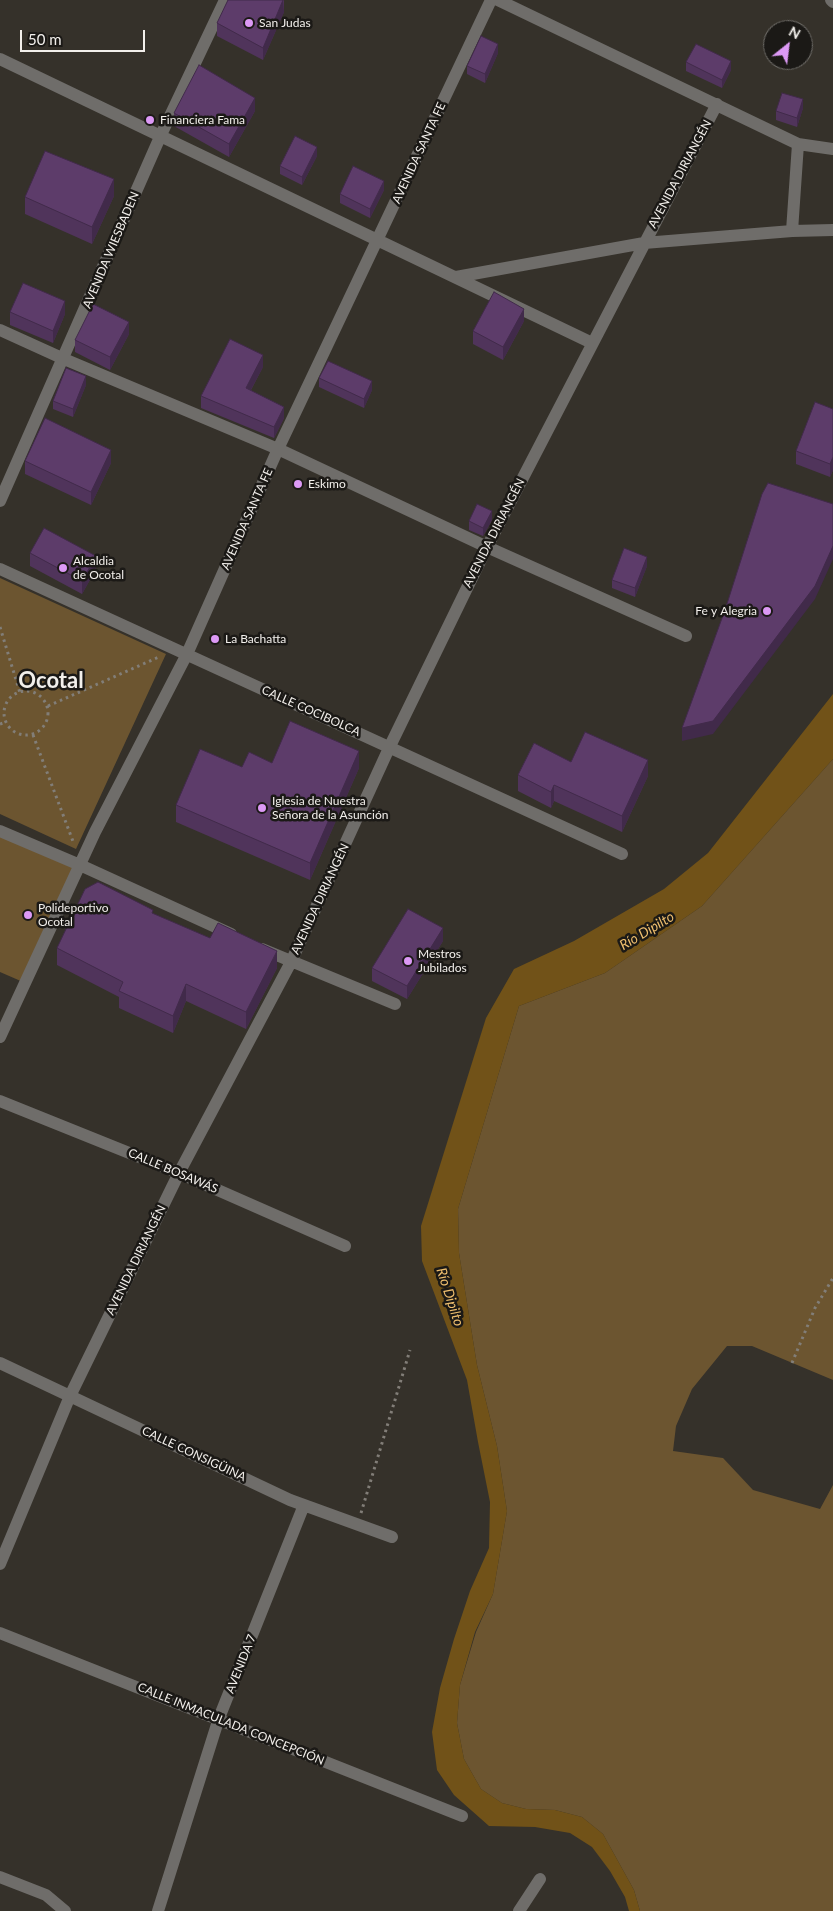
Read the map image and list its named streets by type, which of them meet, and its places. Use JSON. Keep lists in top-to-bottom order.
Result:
{
  "streets": {
    "street": [
      "AVENIDA SANTA FE",
      "AVENIDA DIRIANGÉN",
      "AVENIDA WIESBADEN",
      "CALLE COCIBOLCA",
      "CALLE BOSAWÁS",
      "CALLE CONSIGÜINA",
      "AVENIDA 7",
      "CALLE INMACULADA CONCEPCIÓN"
    ]
  },
  "crossings": [
    ["AVENIDA SANTA FE", "CALLE COCIBOLCA"],
    ["AVENIDA DIRIANGÉN", "CALLE COCIBOLCA"],
    ["AVENIDA DIRIANGÉN", "CALLE BOSAWÁS"],
    ["AVENIDA DIRIANGÉN", "CALLE CONSIGÜINA"],
    ["CALLE CONSIGÜINA", "AVENIDA 7"],
    ["AVENIDA 7", "CALLE INMACULADA CONCEPCIÓN"]
  ],
  "districts": ["Ocotal"],
  "water": ["Río Dipilto"],
  "places": [
    "San Judas",
    "Financiera Fama",
    "Eskimo",
    "Alcaldia de Ocotal",
    "Fe y Alegria",
    "La Bachatta",
    "Iglesia de Nuestra Señora de la Asunción",
    "Polideportivo Ocotal",
    "Mestros Jubilados"
  ],
  "scale_bar": "50 m",
  "north": "top right"
}
